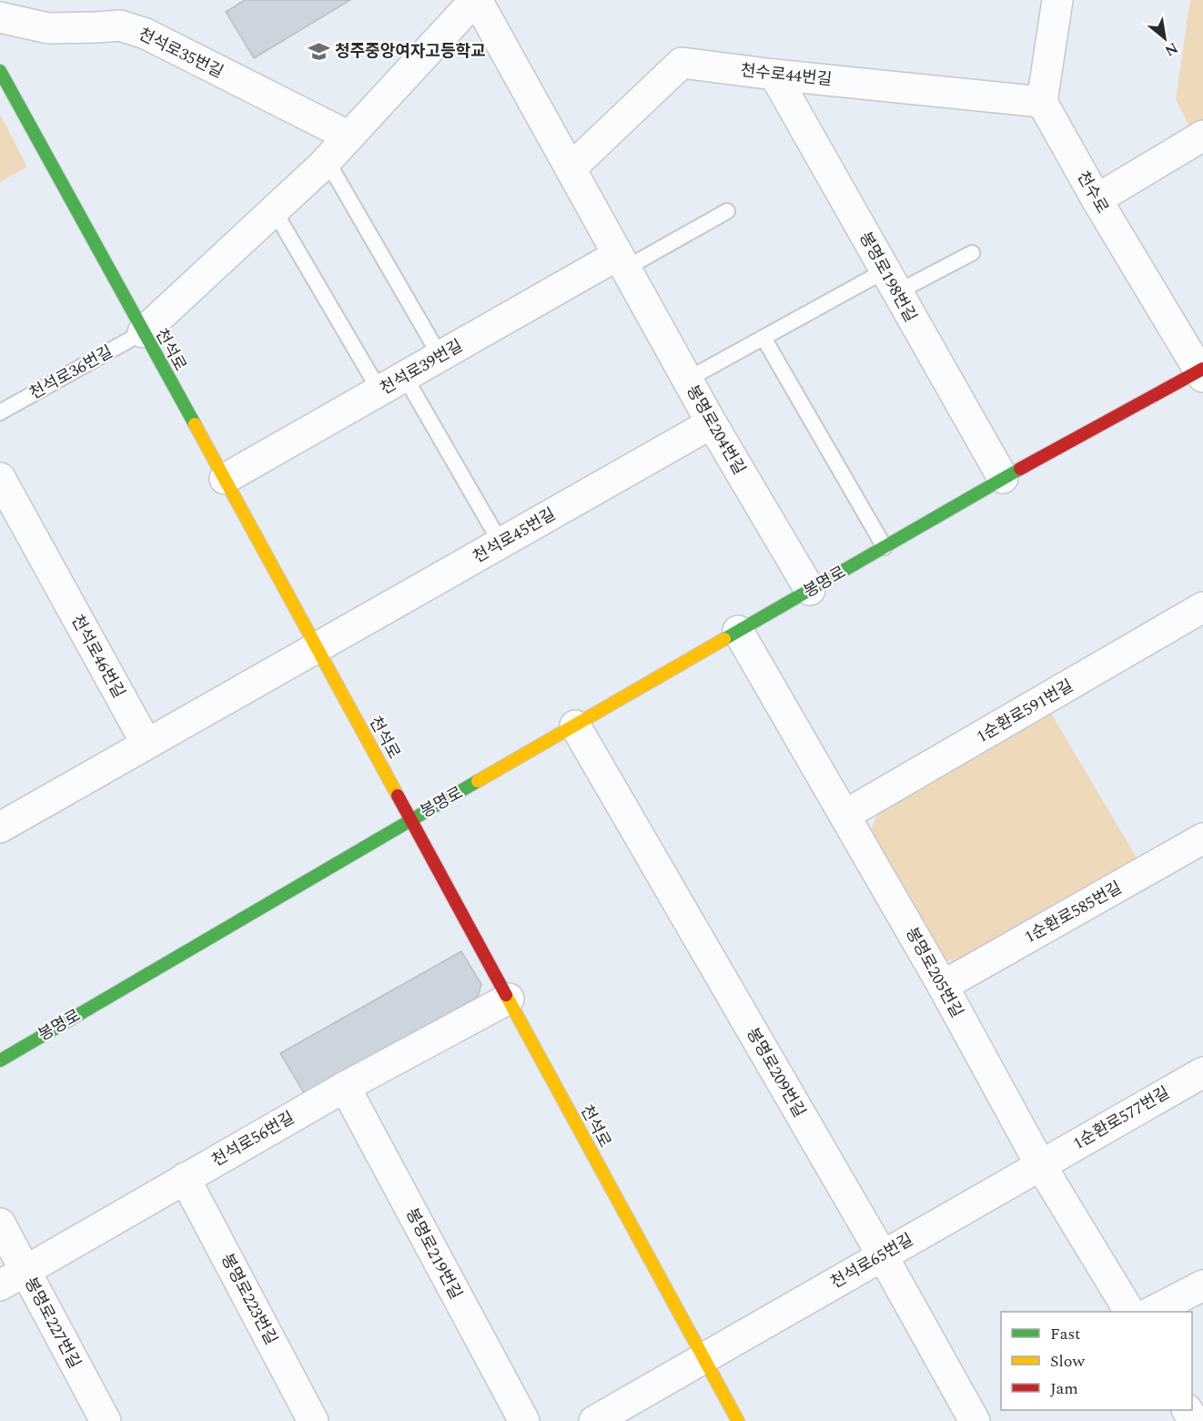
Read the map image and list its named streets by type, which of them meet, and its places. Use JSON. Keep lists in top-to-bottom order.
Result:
{
  "streets": {
    "street": [
      "천석로35번길",
      "천수로44번길",
      "천수로",
      "봉명로198번길",
      "천석로",
      "천석로39번길",
      "봉명로204번길",
      "천석로45번길",
      "봉명로",
      "천석로46번길",
      "1순환로591번길",
      "1순환로585번길",
      "봉명로205번길",
      "봉명로209번길",
      "1순환로577번길",
      "천석로56번길",
      "봉명로219번길",
      "천석로65번길",
      "봉명로223번길",
      "봉명로227번길"
    ],
    "lane": ["천석로36번길"]
  },
  "crossings": [
    ["천수로44번길", "천수로"],
    ["천수로44번길", "봉명로198번길"],
    ["천수로44번길", "봉명로204번길"],
    ["천수로", "봉명로"],
    ["봉명로198번길", "봉명로"],
    ["천석로", "천석로39번길"],
    ["천석로", "천석로36번길"],
    ["천석로", "천석로45번길"],
    ["천석로", "봉명로"],
    ["천석로", "천석로56번길"],
    ["천석로", "천석로65번길"],
    ["천석로39번길", "봉명로204번길"],
    ["봉명로204번길", "천석로45번길"],
    ["봉명로204번길", "봉명로"],
    ["봉명로", "봉명로205번길"],
    ["봉명로", "봉명로209번길"],
    ["1순환로591번길", "봉명로205번길"],
    ["1순환로585번길", "봉명로205번길"],
    ["봉명로205번길", "1순환로577번길"],
    ["봉명로205번길", "천석로65번길"],
    ["봉명로209번길", "천석로65번길"],
    ["1순환로577번길", "천석로65번길"],
    ["천석로56번길", "봉명로219번길"],
    ["천석로56번길", "봉명로223번길"],
    ["천석로56번길", "봉명로227번길"]
  ],
  "places": {
    "school or university": ["청주중앙여자고등학교"]
  },
  "legend": ["Fast", "Slow", "Jam"],
  "north": "bottom right"
}
